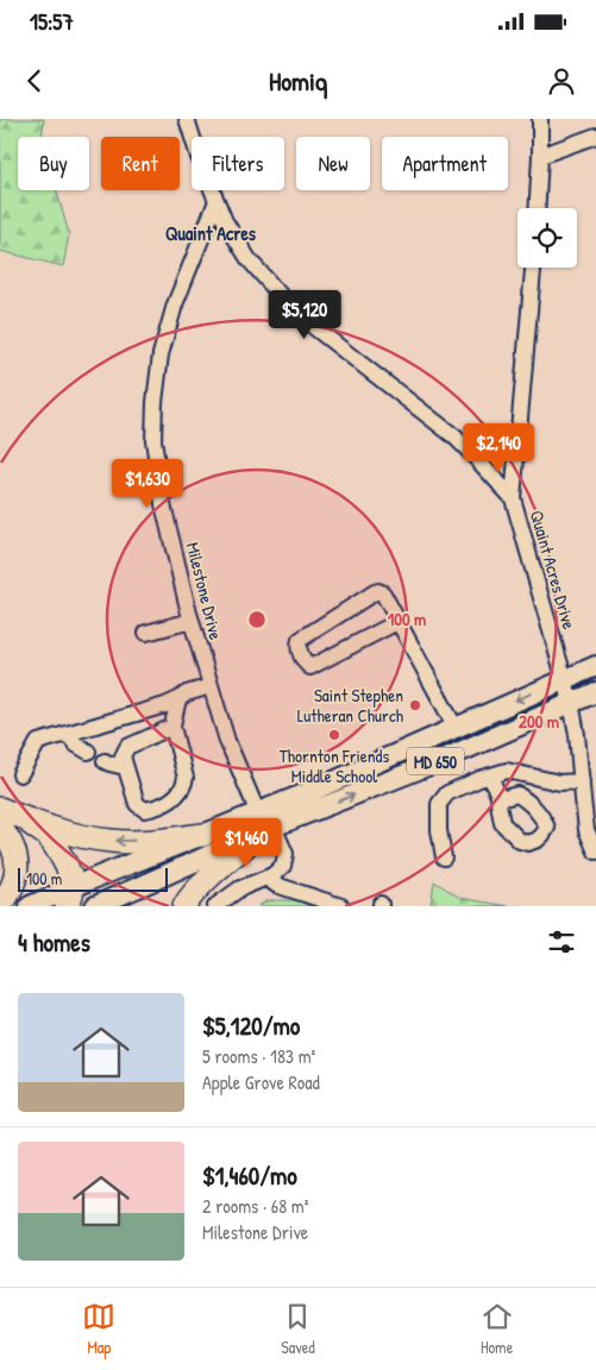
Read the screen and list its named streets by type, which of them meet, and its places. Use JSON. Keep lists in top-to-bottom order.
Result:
{
  "streets": {
    "main road": ["MD 650"],
    "street": ["Quaint Acres Drive", "Milestone Drive"]
  },
  "crossings": [
    ["Quaint Acres Drive", "MD 650"],
    ["Milestone Drive", "MD 650"]
  ],
  "districts": ["Quaint Acres"],
  "places": ["Saint Stephen Lutheran Church", "Thornton Friends Middle School"],
  "scale_bar": "100 m",
  "page": {
    "status": "15:57",
    "header": "Homiq",
    "chip": [
      "Buy",
      "Rent",
      "Filters",
      "New",
      "Apartment"
    ],
    "price": [
      "$5,120",
      "$2,140",
      "$1,630",
      "$1,460"
    ],
    "scale": "100 m",
    "heading": "4 homes",
    "list": [
      {
        "name": "$5,120/mo",
        "note": "5 rooms · 183 m² · Apple Grove Road"
      },
      {
        "name": "$1,460/mo",
        "note": "2 rooms · 68 m² · Milestone Drive"
      }
    ],
    "tabs": ["Map", "Saved", "Home"]
  },
  "rings": ["100 m", "200 m"]
}
